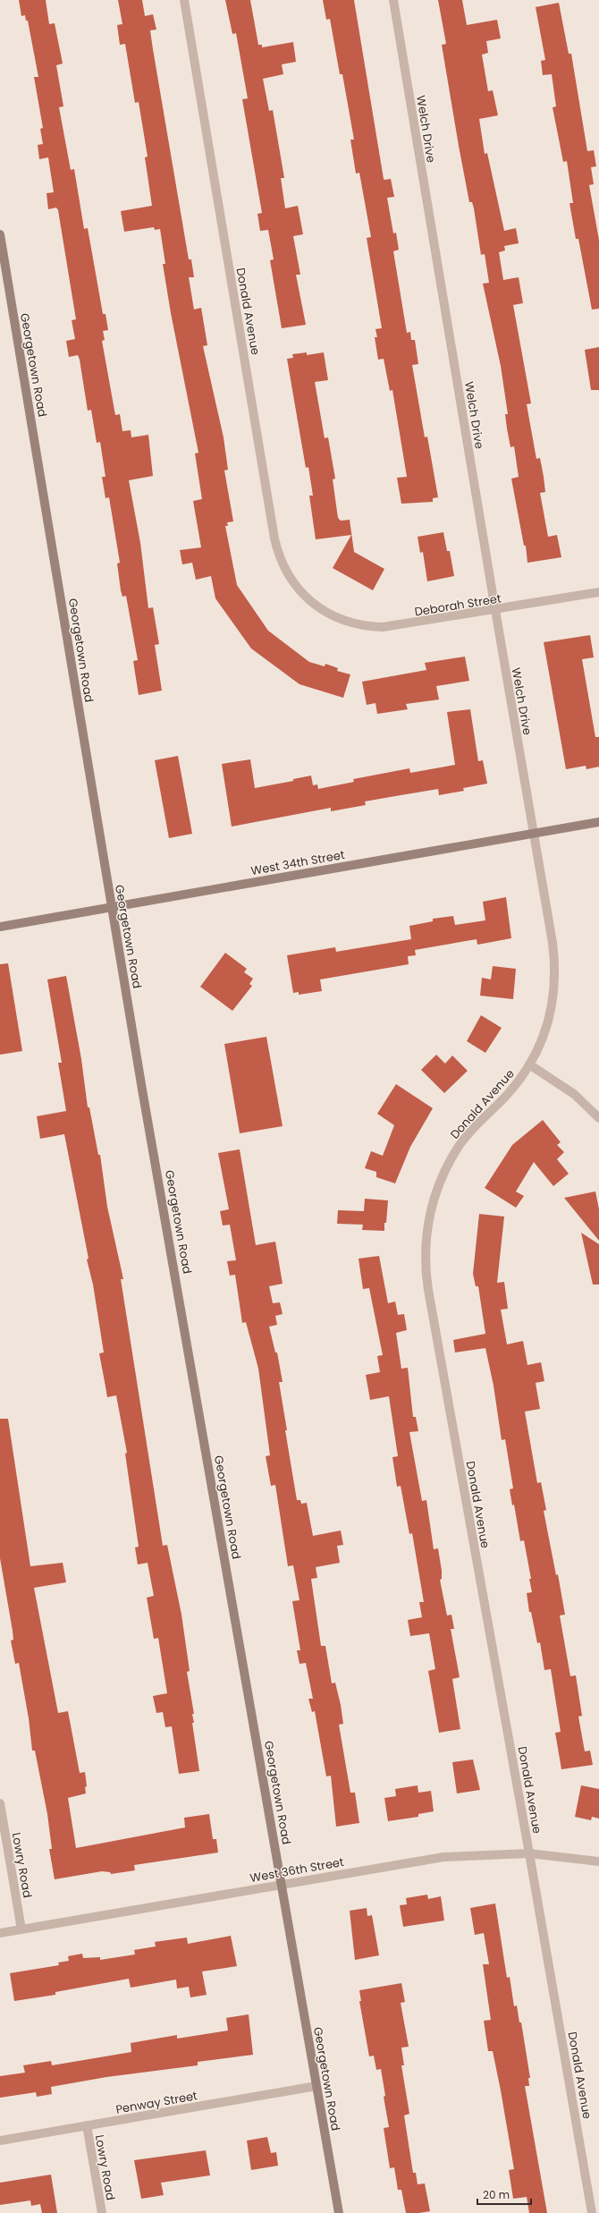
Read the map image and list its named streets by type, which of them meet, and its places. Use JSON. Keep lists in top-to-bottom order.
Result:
{
  "streets": {
    "main road": ["Georgetown Road", "West 34th Street"],
    "street": [
      "Welch Drive",
      "Donald Avenue",
      "Deborah Street",
      "Lowry Road",
      "West 36th Street",
      "Penway Street"
    ]
  },
  "crossings": [
    ["Welch Drive", "Donald Avenue"],
    ["Welch Drive", "Deborah Street"],
    ["Welch Drive", "West 34th Street"],
    ["Donald Avenue", "Deborah Street"],
    ["Donald Avenue", "West 34th Street"],
    ["Donald Avenue", "West 36th Street"],
    ["Georgetown Road", "West 34th Street"],
    ["Georgetown Road", "West 36th Street"],
    ["Georgetown Road", "Penway Street"],
    ["Lowry Road", "West 36th Street"],
    ["Lowry Road", "Penway Street"]
  ],
  "scale_bar": "20 m"
}
